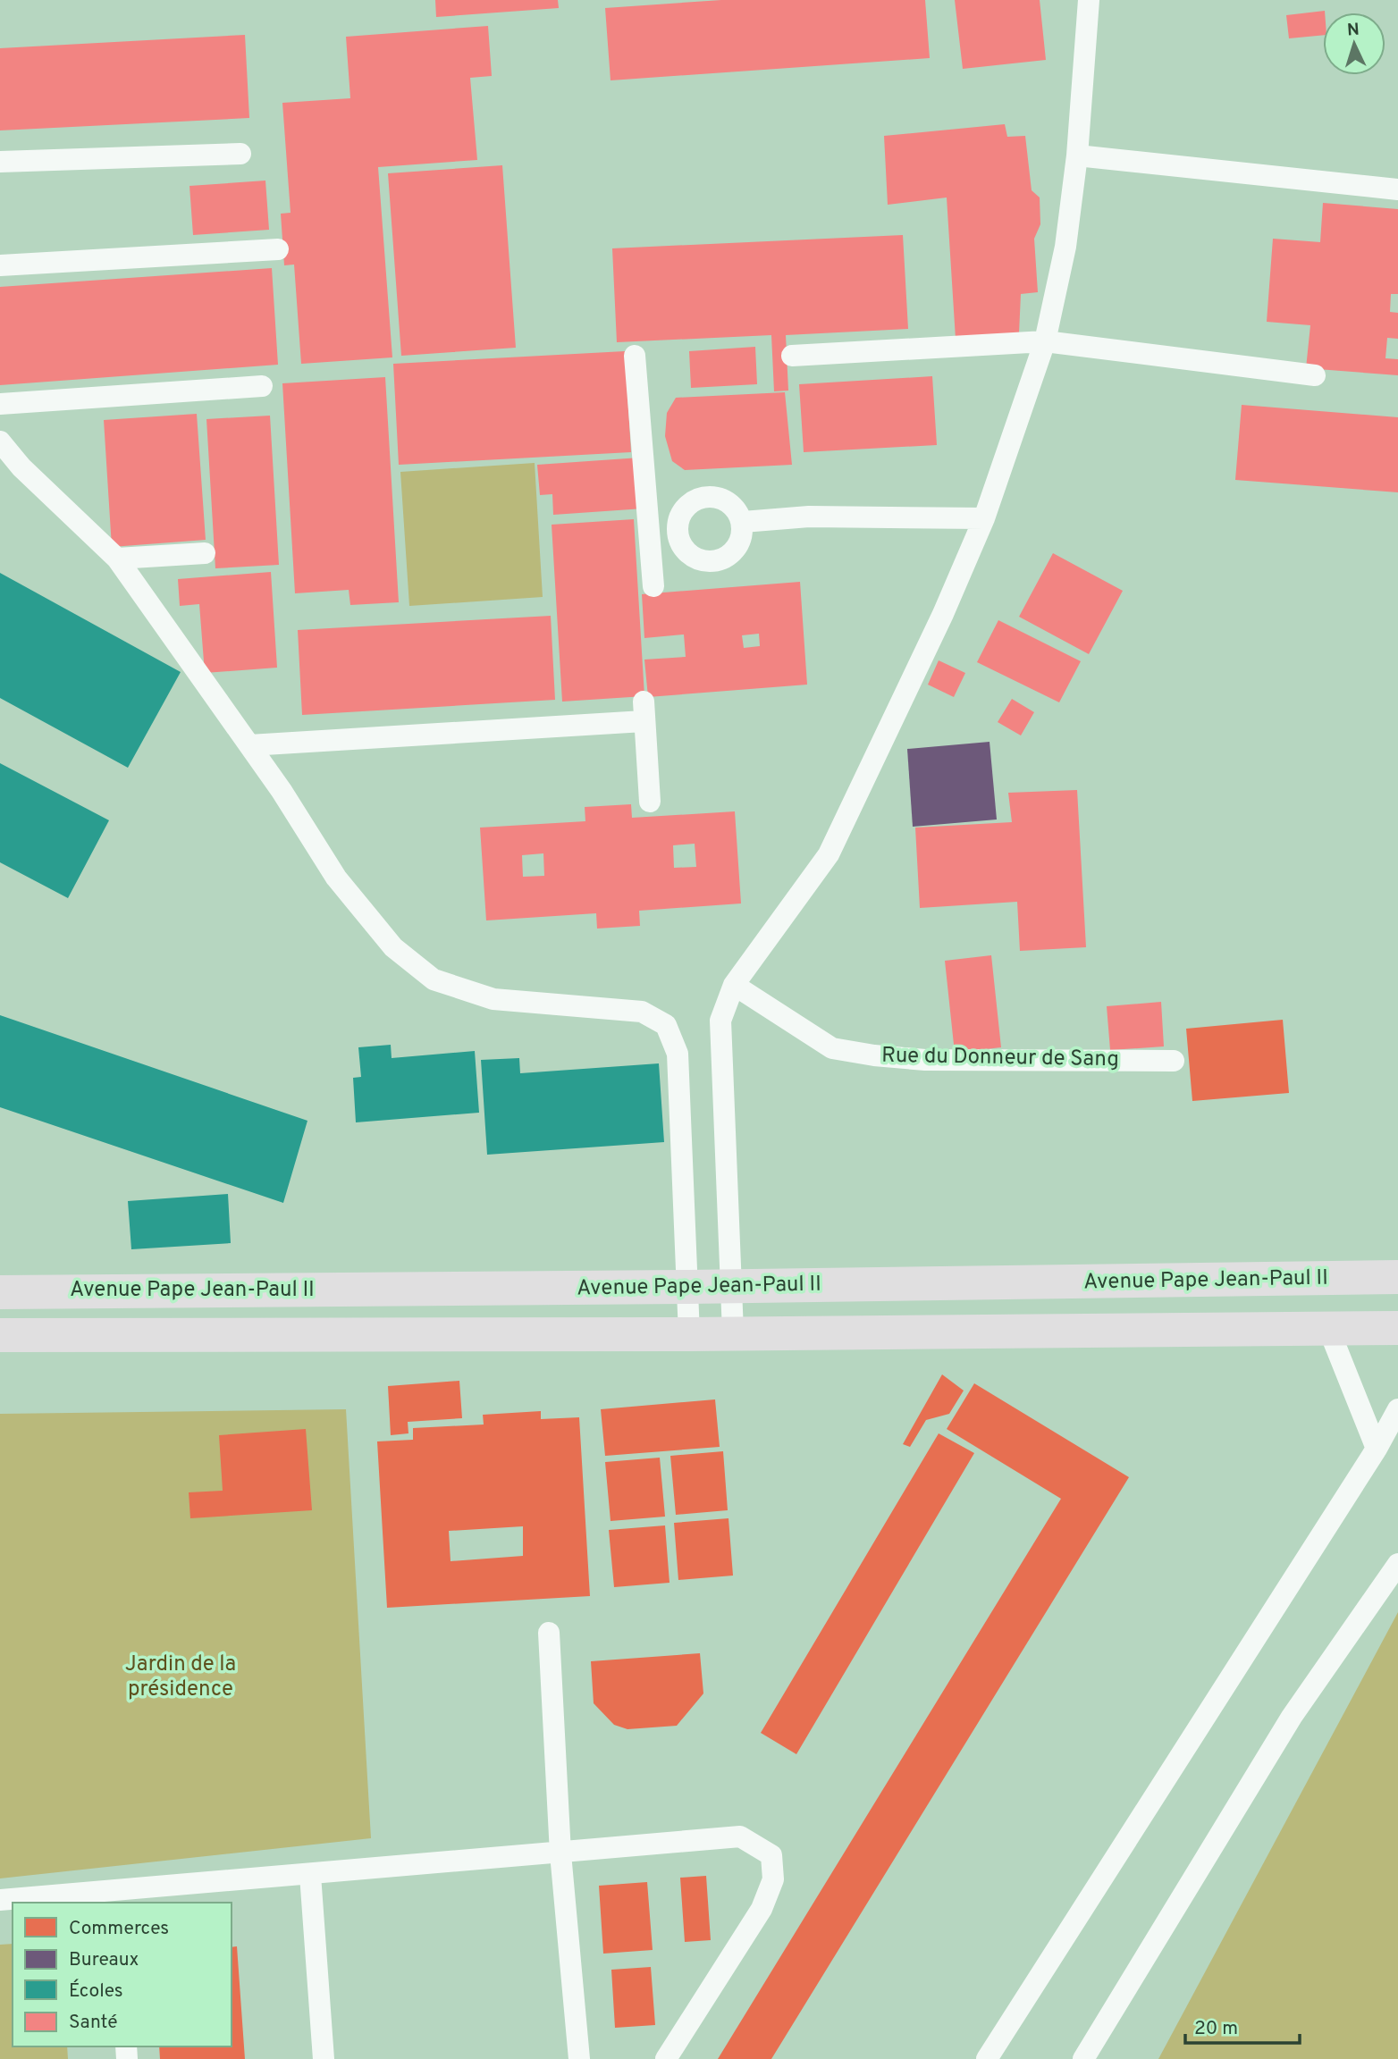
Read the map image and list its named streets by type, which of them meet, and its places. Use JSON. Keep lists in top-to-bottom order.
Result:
{
  "streets": {
    "main road": ["Avenue Pape Jean-Paul II"],
    "lane": ["Rue du Donneur de Sang"]
  },
  "parks": ["Jardin de la présidence"],
  "legend": [
    "Commerces",
    "Bureaux",
    "Écoles",
    "Santé"
  ],
  "scale_bar": "20 m",
  "north": "top"
}
